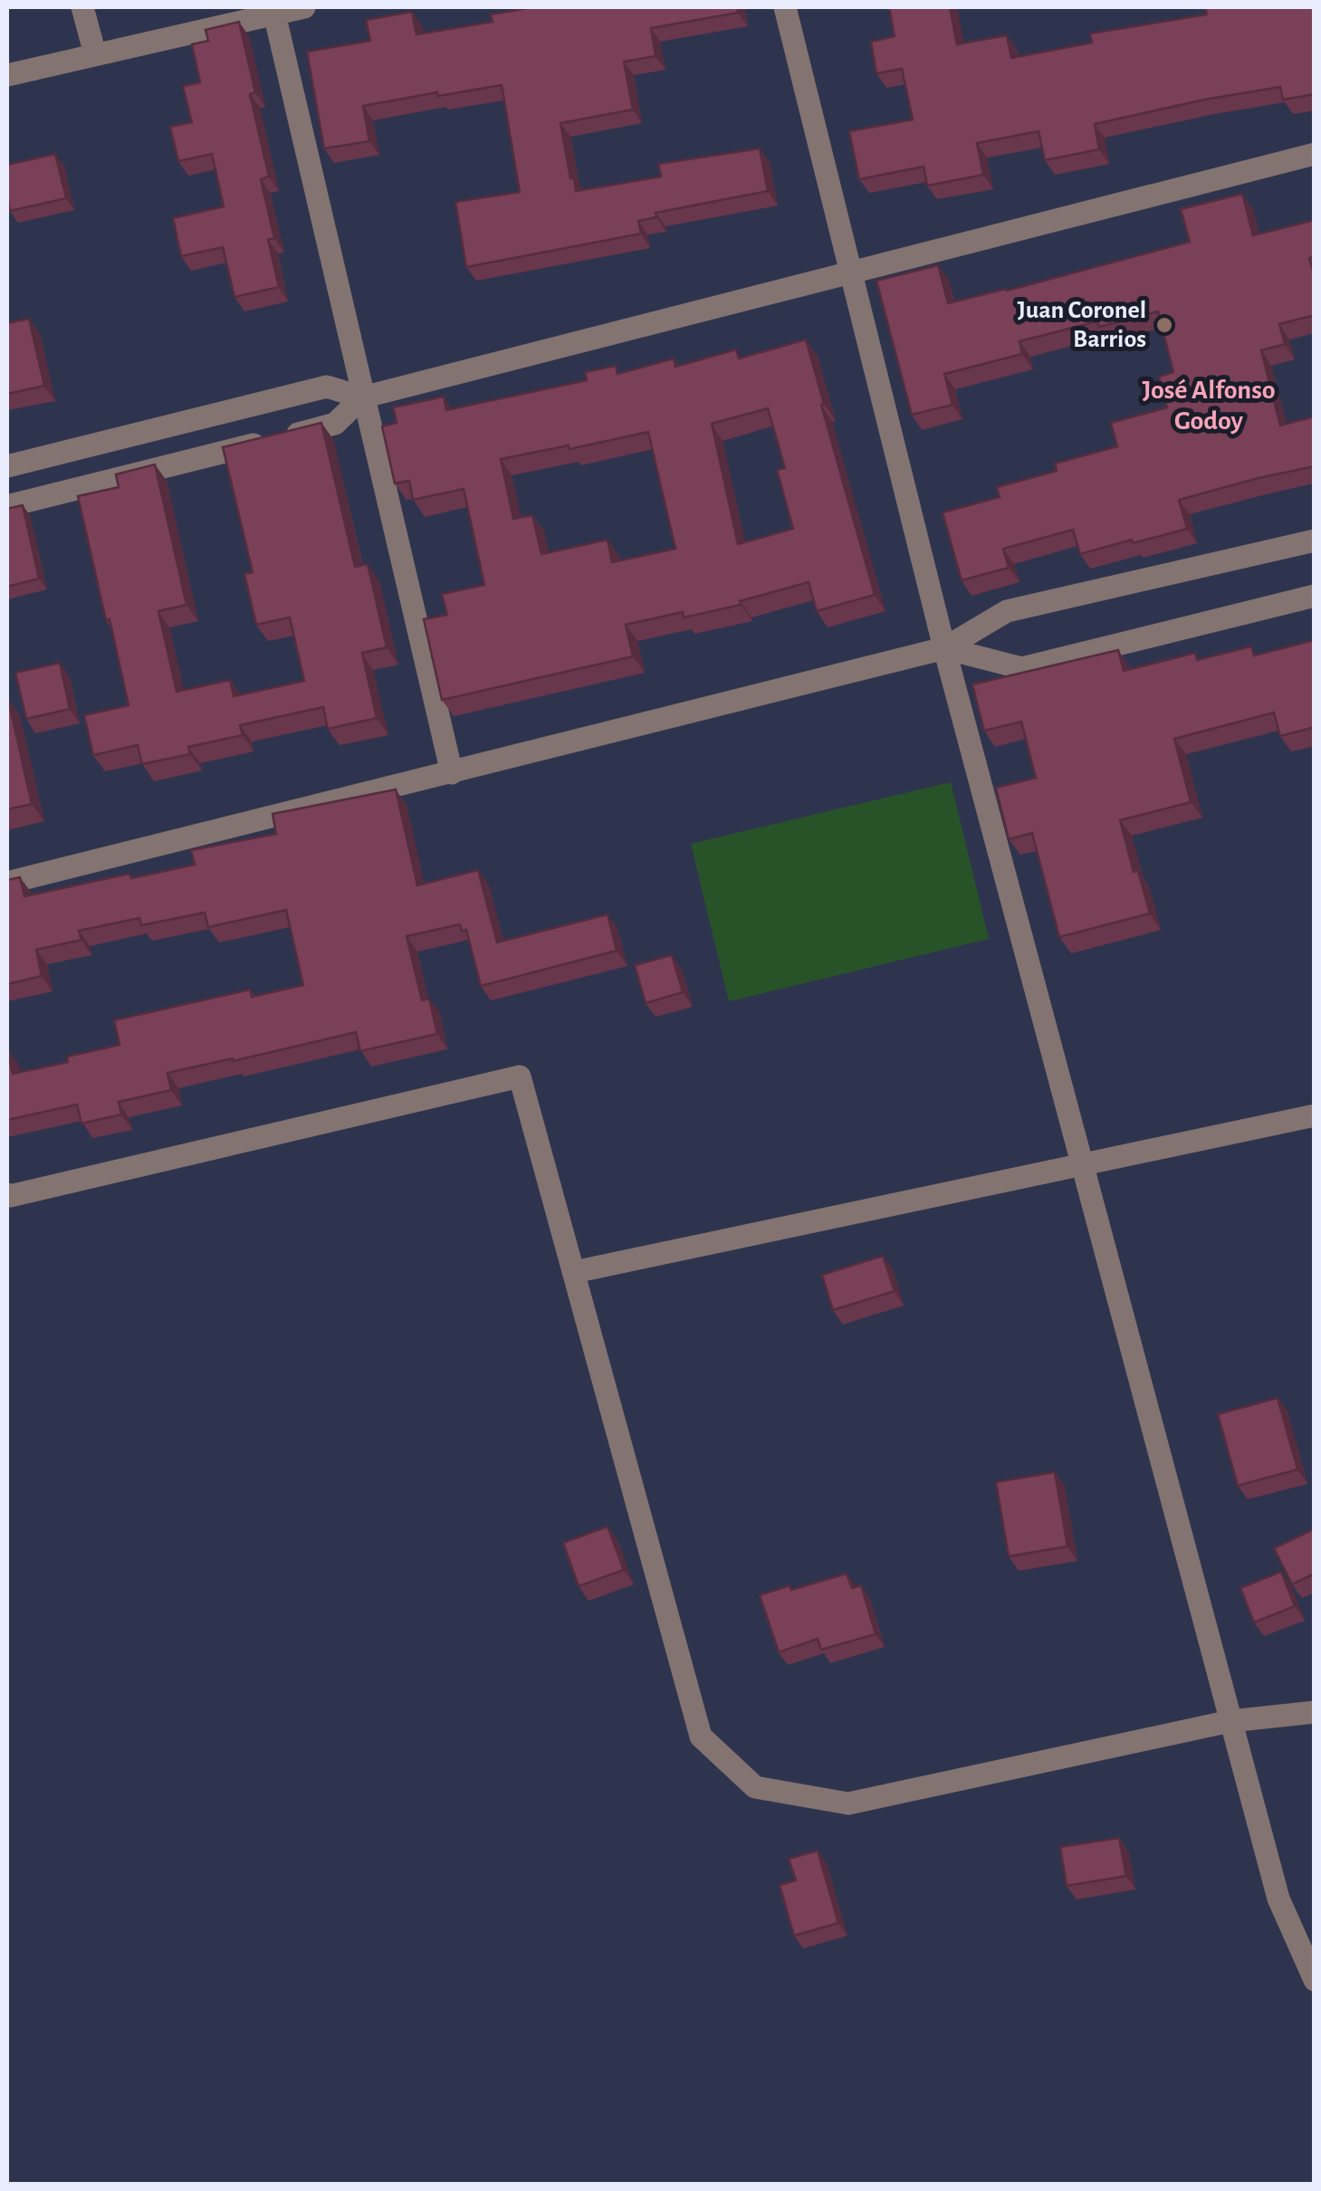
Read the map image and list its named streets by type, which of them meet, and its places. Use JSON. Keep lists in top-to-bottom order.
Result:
{
  "districts": ["José Alfonso Godoy"],
  "places": ["Juan Coronel Barrios"]
}
